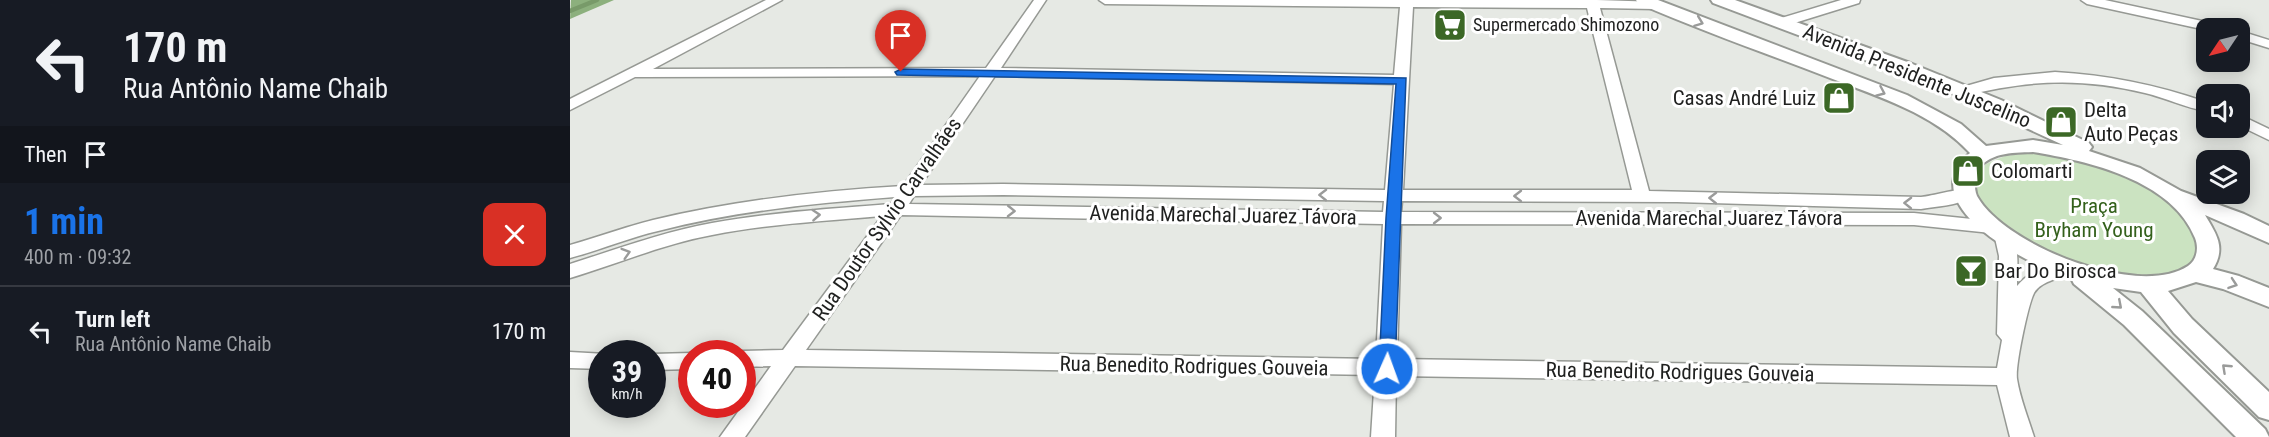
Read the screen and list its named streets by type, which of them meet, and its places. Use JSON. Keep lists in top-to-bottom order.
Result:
{
  "streets": {
    "main road": ["Avenida Presidente Juscelino"],
    "street": ["Avenida Marechal Juarez Távora", "Rua Doutor Sylvio Carvalhães", "Rua Benedito Rodrigues Gouveia"]
  },
  "crossings": [
    ["Avenida Marechal Juarez Távora", "Rua Doutor Sylvio Carvalhães"],
    ["Rua Doutor Sylvio Carvalhães", "Rua Benedito Rodrigues Gouveia"]
  ],
  "parks": ["Praça Bryham Young"],
  "places": {
    "supermarket": ["Supermercado Shimozono"],
    "shop": ["Casas André Luiz", "Delta Auto Peças", "Colomarti"],
    "bar": ["Bar Do Birosca"]
  },
  "north": "bottom left",
  "page": {
    "turn": ["170 m", "Rua Antônio Name Chaib"],
    "then": "Then",
    "heading": ["1 min", "400 m · 09:32"],
    "list": [
      {
        "name": "Turn left",
        "note": "Rua Antônio Name Chaib",
        "value": "170 m"
      }
    ],
    "speed": "39 km/h",
    "limit": "40"
  }
}
